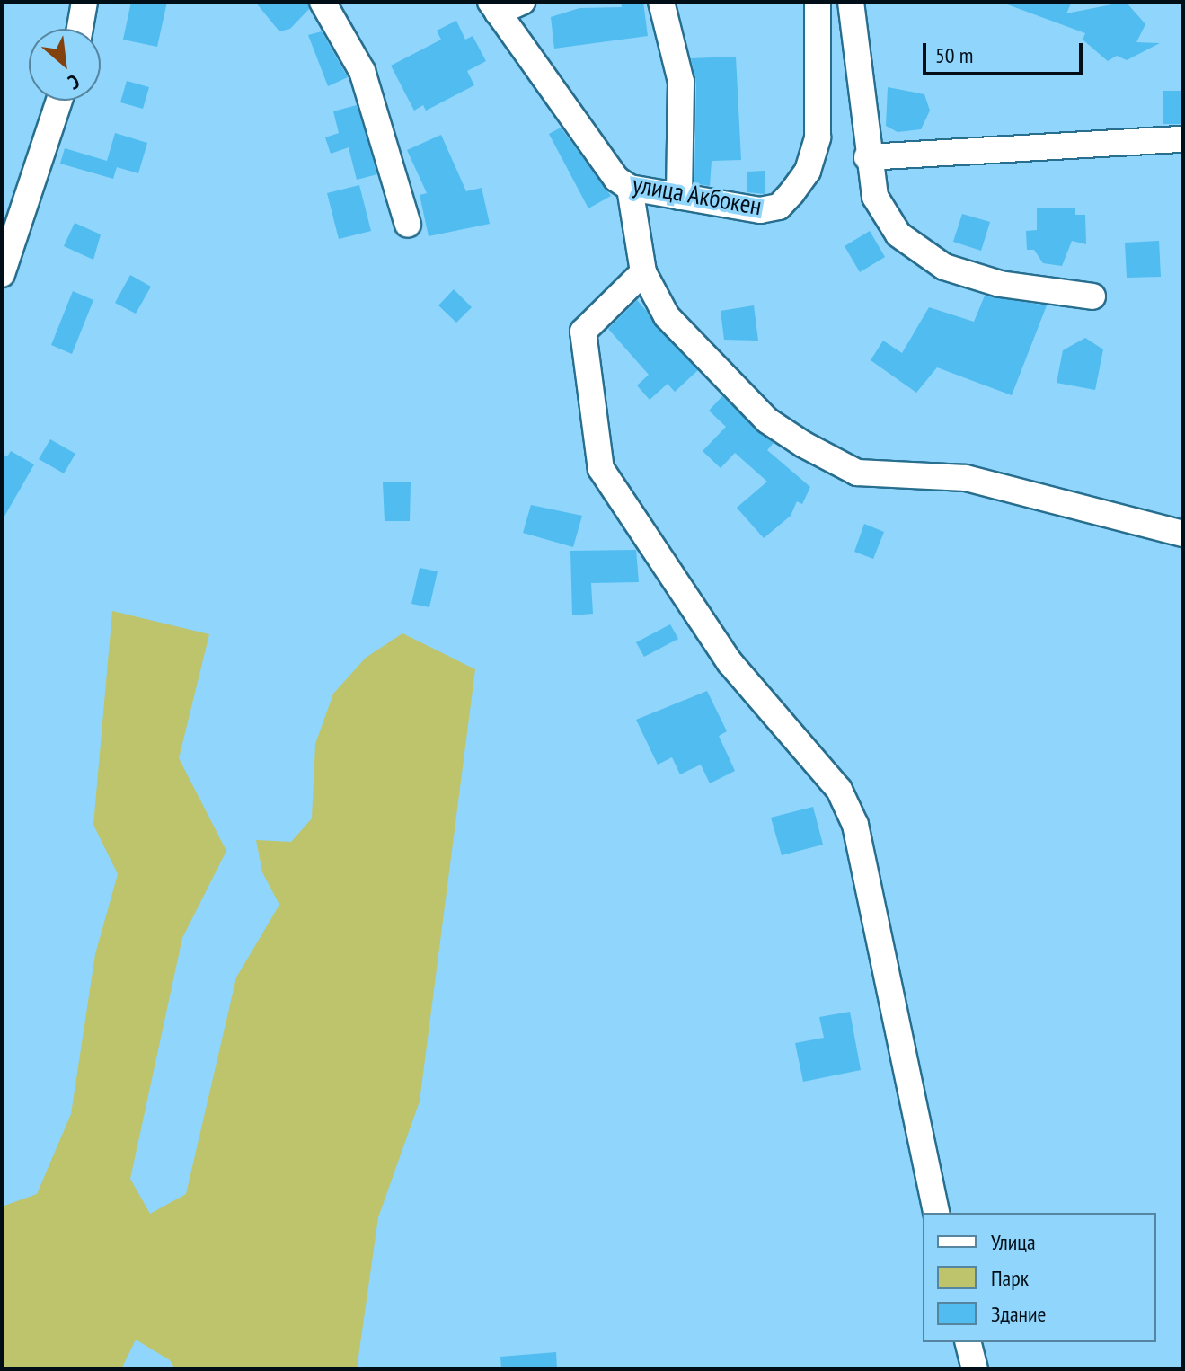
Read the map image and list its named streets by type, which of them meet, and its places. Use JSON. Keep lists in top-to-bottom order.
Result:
{
  "streets": {
    "street": ["улица Акбокен"]
  },
  "legend": ["Улица", "Парк", "Здание"],
  "scale_bar": "50 m",
  "north": "bottom right"
}
